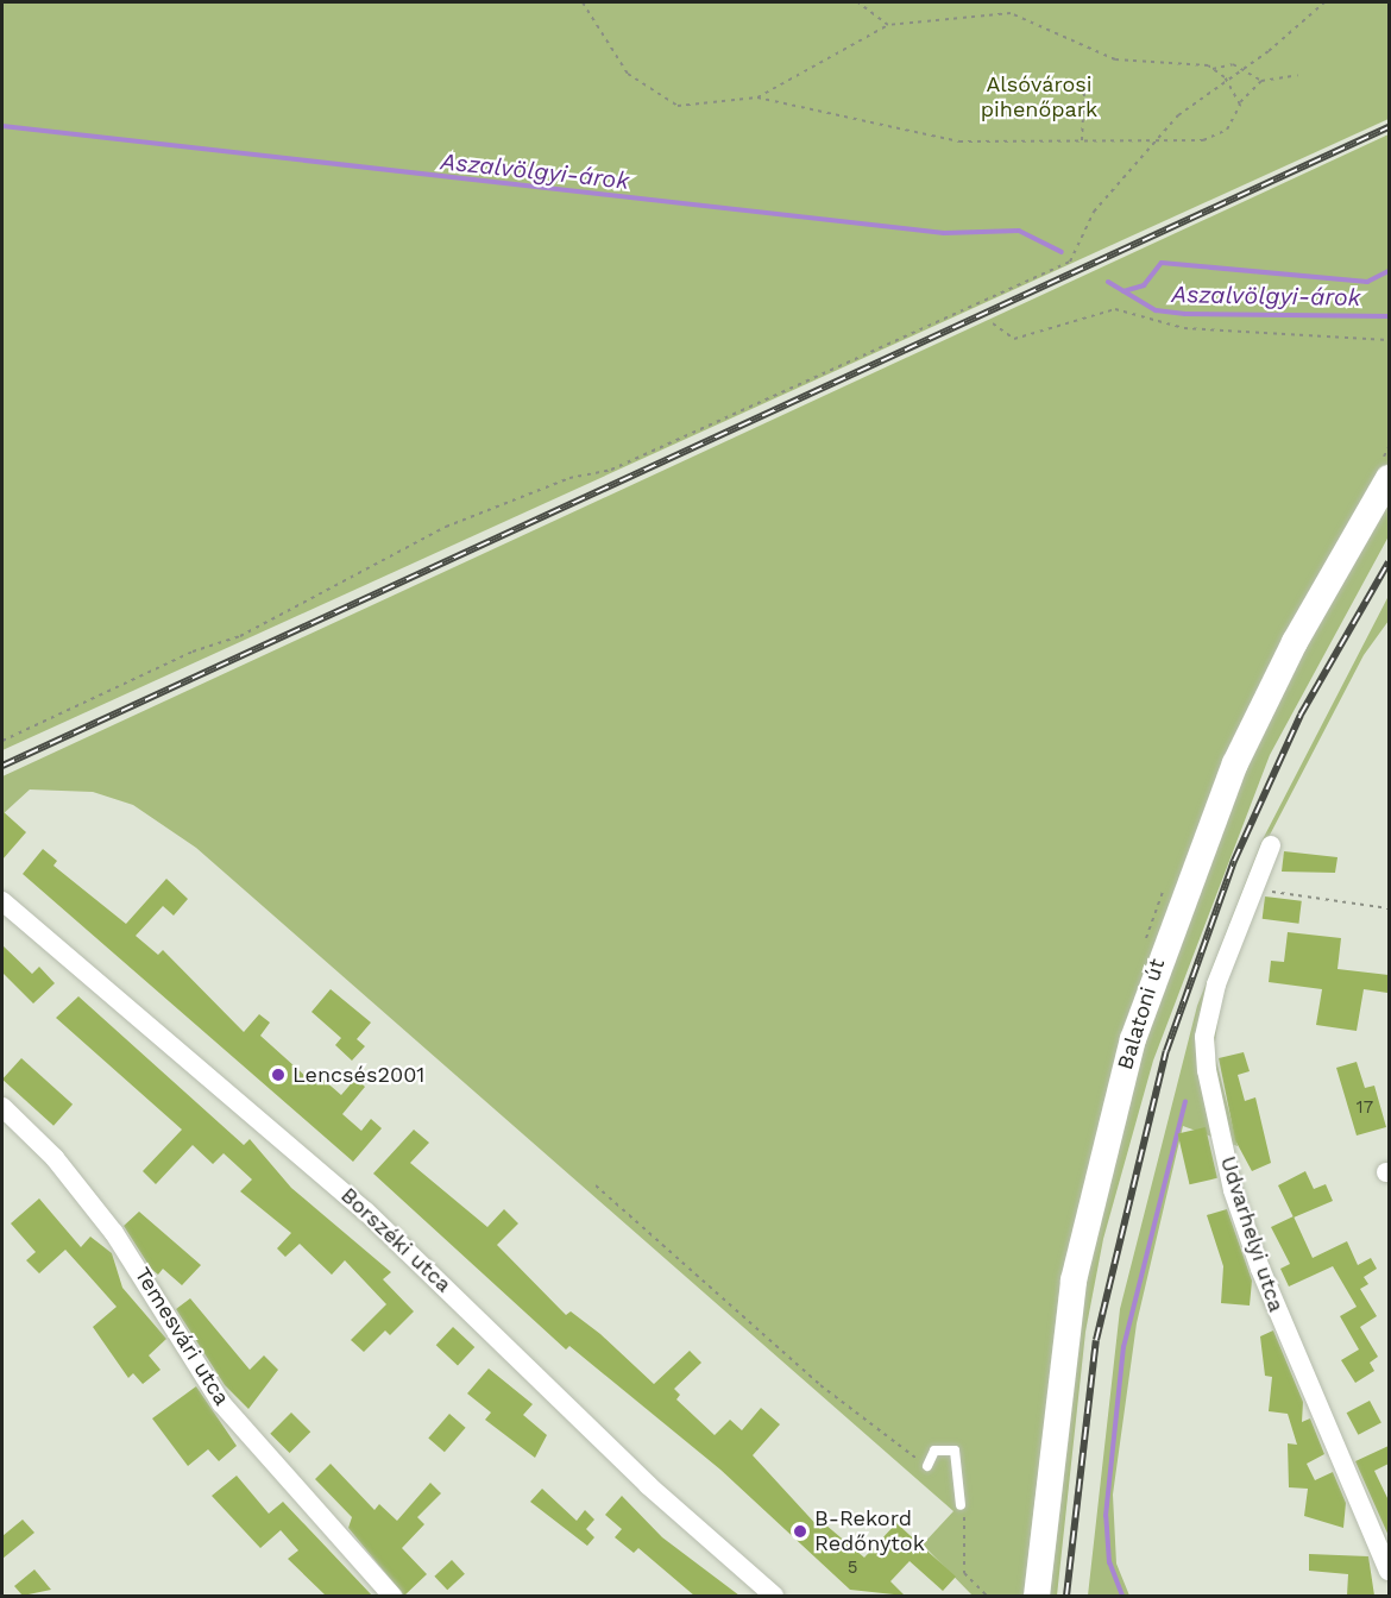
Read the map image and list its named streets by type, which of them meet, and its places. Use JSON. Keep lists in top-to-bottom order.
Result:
{
  "streets": {
    "main road": ["Balatoni út"],
    "street": ["Udvarhelyi utca", "Borszéki utca", "Temesvári utca"]
  },
  "water": ["Aszalvölgyi-árok"],
  "parks": ["Alsóvárosi pihenőpark"],
  "places": ["Lencsés2001", "B-Rekord Redőnytok"],
  "house_numbers": ["17", "5"]
}
